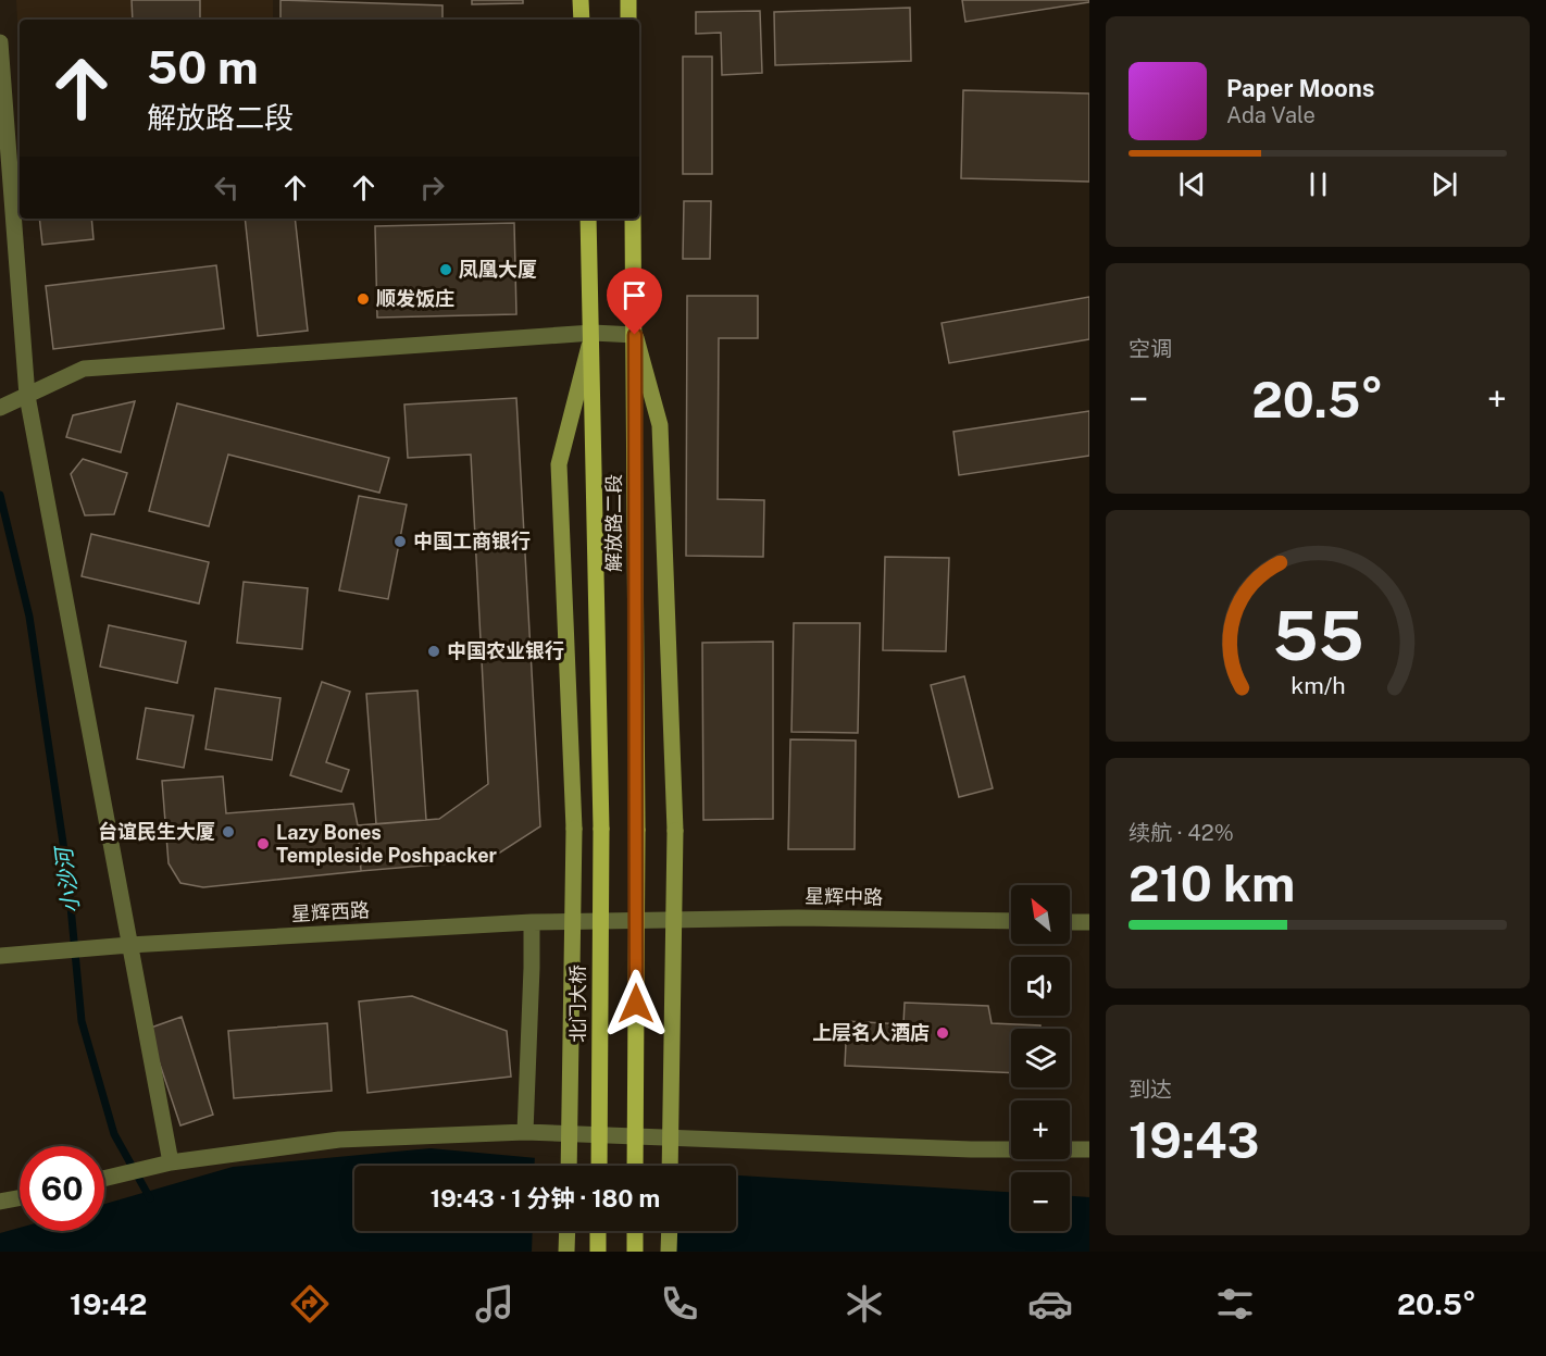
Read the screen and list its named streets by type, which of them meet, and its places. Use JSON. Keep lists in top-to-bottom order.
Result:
{
  "streets": {
    "main road": ["解放路二段", "北门大桥"],
    "street": ["星辉中路", "星辉西路"]
  },
  "crossings": [
    ["解放路二段", "北门大桥"],
    ["星辉中路", "星辉西路"]
  ],
  "water": ["小沙河"],
  "places": [
    "凤凰大厦",
    "顺发饭庄",
    "中国工商银行",
    "中国农业银行",
    "台谊民生大厦",
    "Lazy Bones Templeside Poshpacker",
    "上层名人酒店"
  ],
  "north": "top left",
  "page": {
    "turn": ["50 m", "解放路二段"],
    "song": ["Paper Moons", "Ada Vale"],
    "tile": [
      "空调",
      ["续航 · 42%", "210 km"],
      ["到达", "19:43"]
    ],
    "heat": ["−", "20.5°", "+"],
    "map_buttons": ["+", "−"],
    "limit": "60",
    "trip": "19:43 · 1 分钟 · 180 m",
    "tabs": ["19:42", "20.5°"],
    "gauge": ["55", "km/h"]
  }
}
